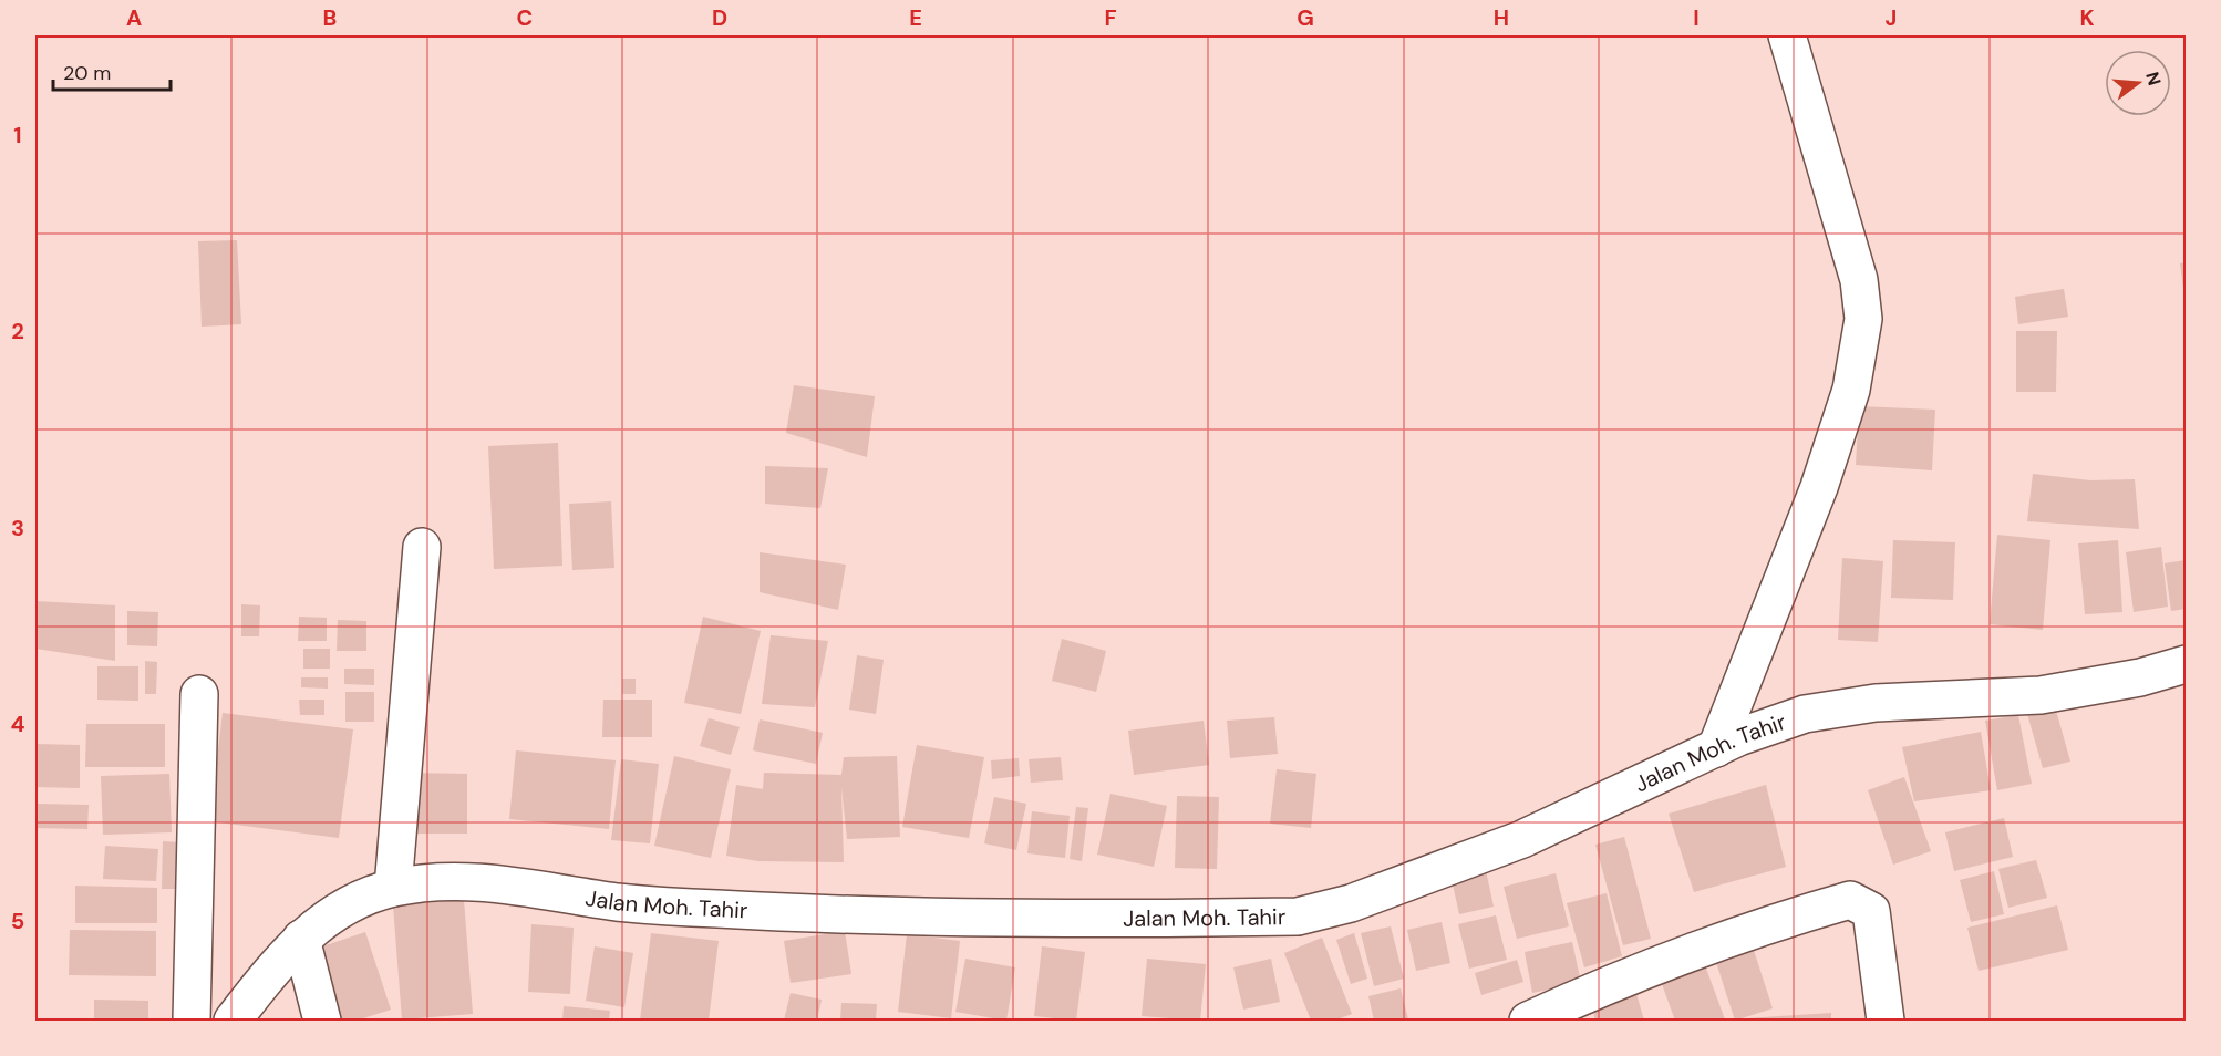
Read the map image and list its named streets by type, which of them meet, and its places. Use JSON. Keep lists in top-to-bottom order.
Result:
{
  "streets": {
    "street": ["Jalan Moh. Tahir"]
  },
  "scale_bar": "20 m",
  "north": "right",
  "grid": {
    "columns": [
      "A",
      "B",
      "C",
      "D",
      "E",
      "F",
      "G",
      "H",
      "I",
      "J",
      "K"
    ],
    "rows": [
      "1",
      "2",
      "3",
      "4",
      "5"
    ]
  }
}
